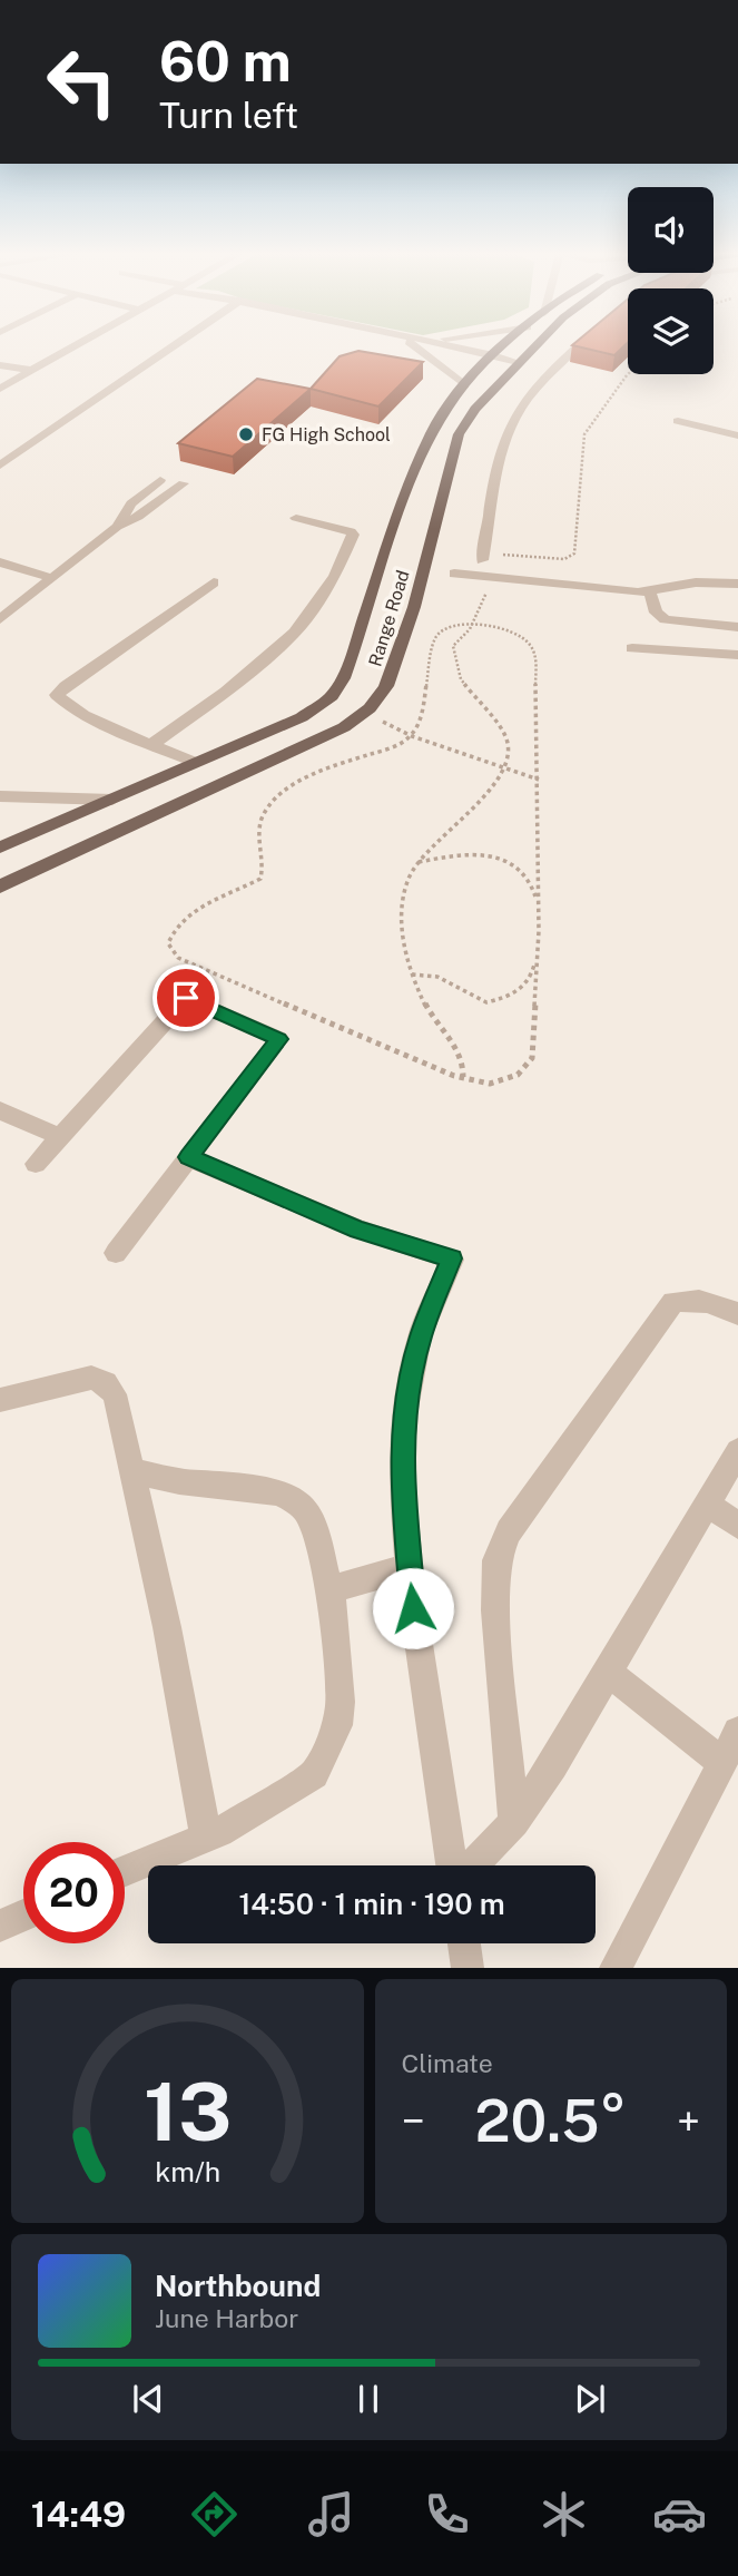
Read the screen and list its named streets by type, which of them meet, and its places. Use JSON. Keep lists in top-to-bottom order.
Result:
{
  "streets": {
    "main road": ["Range Road"]
  },
  "places": ["FG High School"],
  "page": {
    "turn": ["60 m", "Turn left"],
    "limit": "20",
    "trip": "14:50 · 1 min · 190 m",
    "tile": "Climate",
    "heat": ["−", "20.5°", "+"],
    "song": ["Northbound", "June Harbor"],
    "tabs": "14:49",
    "gauge": ["13", "km/h"]
  }
}
